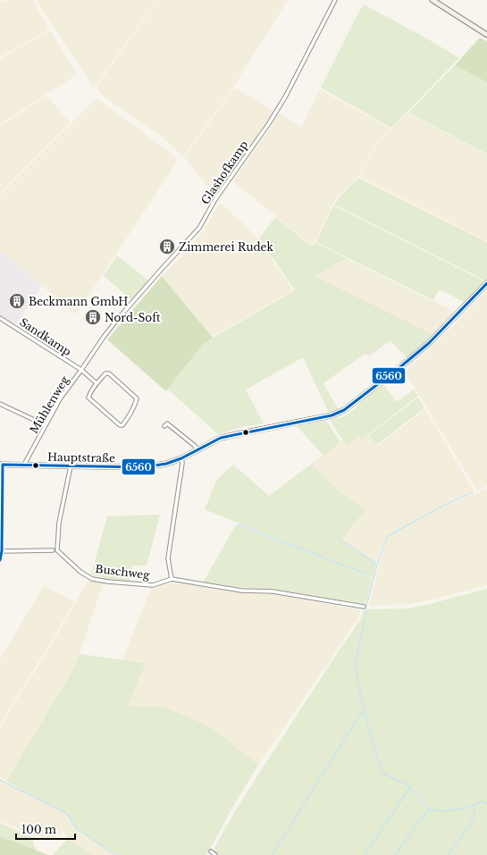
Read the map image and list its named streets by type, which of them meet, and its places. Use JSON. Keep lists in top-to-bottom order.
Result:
{
  "streets": {
    "street": [
      "Glashofkamp",
      "Sandkamp",
      "Mühlenweg",
      "Hauptstraße",
      "Buschweg"
    ]
  },
  "crossings": [
    ["Glashofkamp", "Mühlenweg"],
    ["Sandkamp", "Mühlenweg"],
    ["Mühlenweg", "Hauptstraße"],
    ["Hauptstraße", "Buschweg"]
  ],
  "places": {
    "building": ["Zimmerei Rudek", "Beckmann GmbH", "Nord-Soft"]
  },
  "lines": ["transit line 6560"],
  "scale_bar": "100 m"
}
